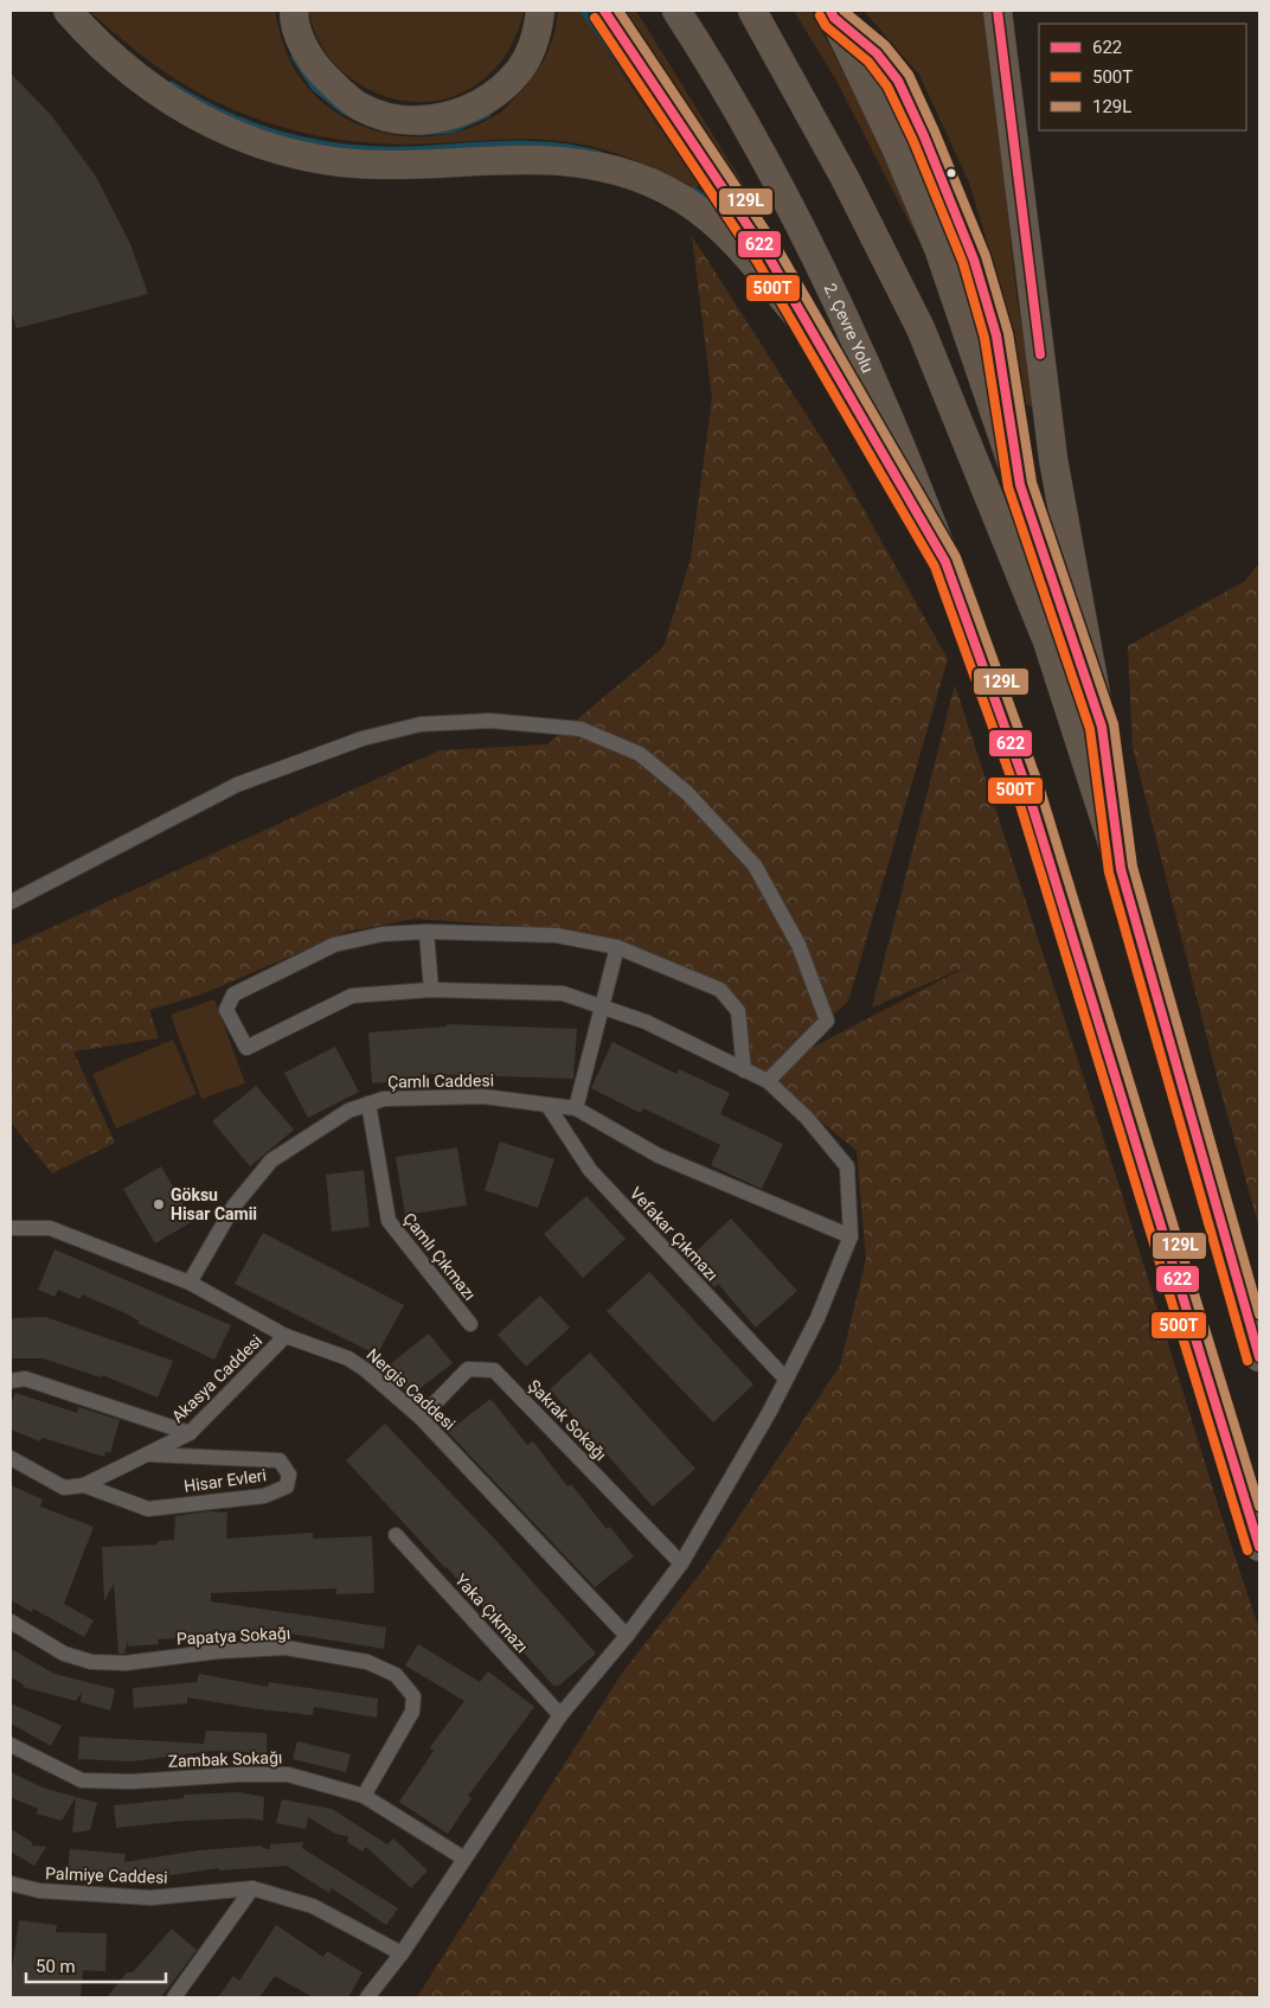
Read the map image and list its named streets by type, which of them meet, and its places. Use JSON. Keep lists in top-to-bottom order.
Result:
{
  "streets": {
    "highway": ["2. Çevre Yolu"],
    "street": [
      "Çamlı Caddesi",
      "Vefakar Çıkmazı",
      "Çamlı Çıkmazı",
      "Akasya Caddesi",
      "Nergis Caddesi",
      "Şakrak Sokağı",
      "Hisar Evleri",
      "Yaka Çıkmazı",
      "Papatya Sokağı",
      "Zambak Sokağı",
      "Palmiye Caddesi"
    ]
  },
  "crossings": [
    ["Çamlı Caddesi", "Vefakar Çıkmazı"],
    ["Çamlı Caddesi", "Çamlı Çıkmazı"],
    ["Çamlı Caddesi", "Nergis Caddesi"],
    ["Akasya Caddesi", "Nergis Caddesi"],
    ["Akasya Caddesi", "Hisar Evleri"],
    ["Nergis Caddesi", "Şakrak Sokağı"],
    ["Papatya Sokağı", "Zambak Sokağı"]
  ],
  "places": ["Göksu Hisar Camii"],
  "lines": ["transit line 622", "transit line 129L", "transit line 500T"],
  "legend": ["622", "500T", "129L"],
  "scale_bar": "50 m"
}
